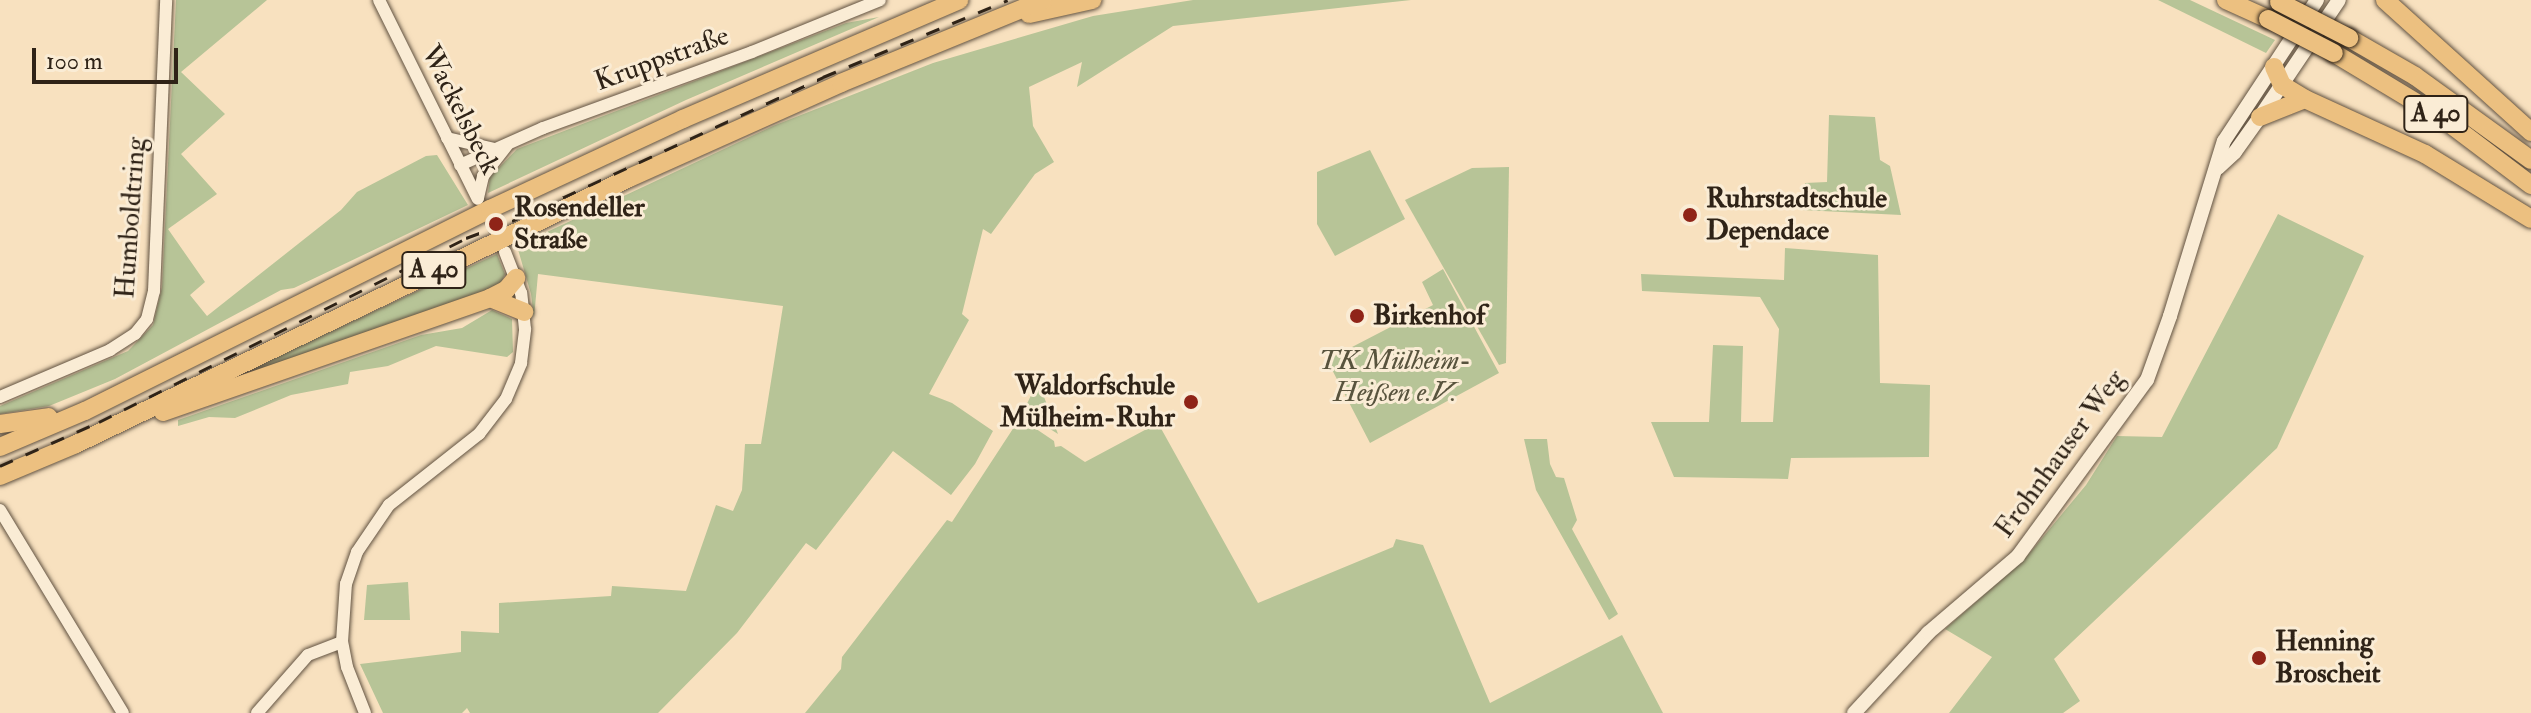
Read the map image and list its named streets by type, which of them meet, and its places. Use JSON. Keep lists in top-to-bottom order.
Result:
{
  "streets": {
    "highway": ["A 40"],
    "main road": ["Frohnhauser Weg"],
    "street": ["Kruppstraße", "Wackelsbeck", "Humboldtring"]
  },
  "crossings": [
    ["Kruppstraße", "Wackelsbeck"]
  ],
  "parks": ["TK Mülheim- Heißen e.V."],
  "places": [
    "Ruhrstadtschule Dependace",
    "Rosendeller Straße",
    "Birkenhof",
    "Waldorfschule Mülheim-Ruhr",
    "Henning Broscheit"
  ],
  "scale_bar": "100 m"
}
